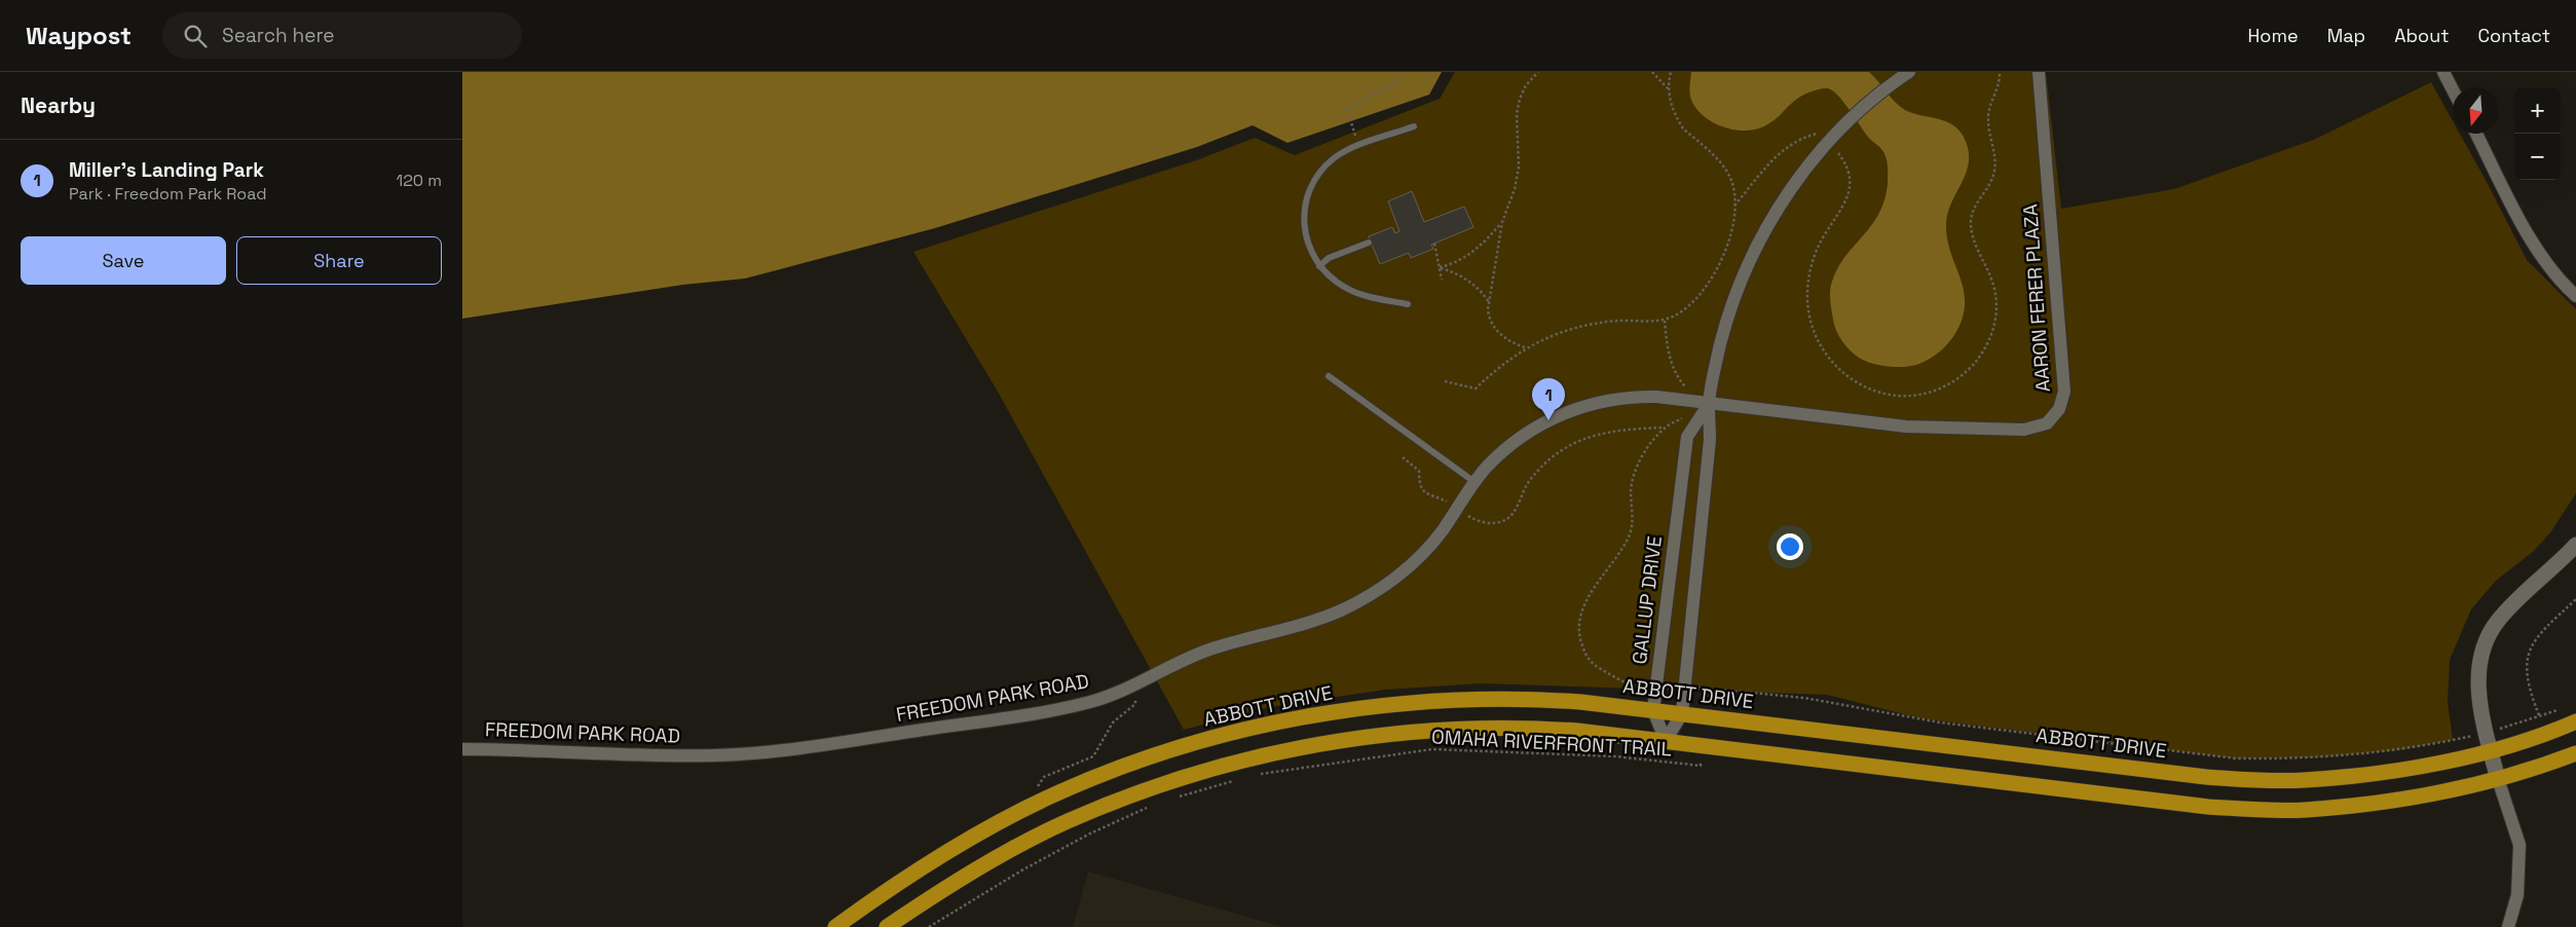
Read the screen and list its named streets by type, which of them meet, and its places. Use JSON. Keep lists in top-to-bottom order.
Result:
{
  "streets": {
    "highway": ["ABBOTT DRIVE"],
    "street": ["AARON FERER PLAZA", "GALLUP DRIVE", "FREEDOM PARK ROAD"],
    "path": ["OMAHA RIVERFRONT TRAIL"]
  },
  "crossings": [
    ["AARON FERER PLAZA", "GALLUP DRIVE"],
    ["AARON FERER PLAZA", "FREEDOM PARK ROAD"],
    ["GALLUP DRIVE", "ABBOTT DRIVE"],
    ["GALLUP DRIVE", "FREEDOM PARK ROAD"]
  ],
  "north": "bottom",
  "page": {
    "header": "Waypost",
    "search": "Search here",
    "nav": [
      "Home",
      "Map",
      "About",
      "Contact"
    ],
    "heading": "Nearby",
    "map_buttons": ["+", "−"],
    "list": [
      {
        "mark": "1",
        "name": "Miller's Landing Park",
        "note": "Park · Freedom Park Road",
        "value": "120 m"
      }
    ],
    "buttons": ["Save", "Share"],
    "pins": "1"
  }
}
